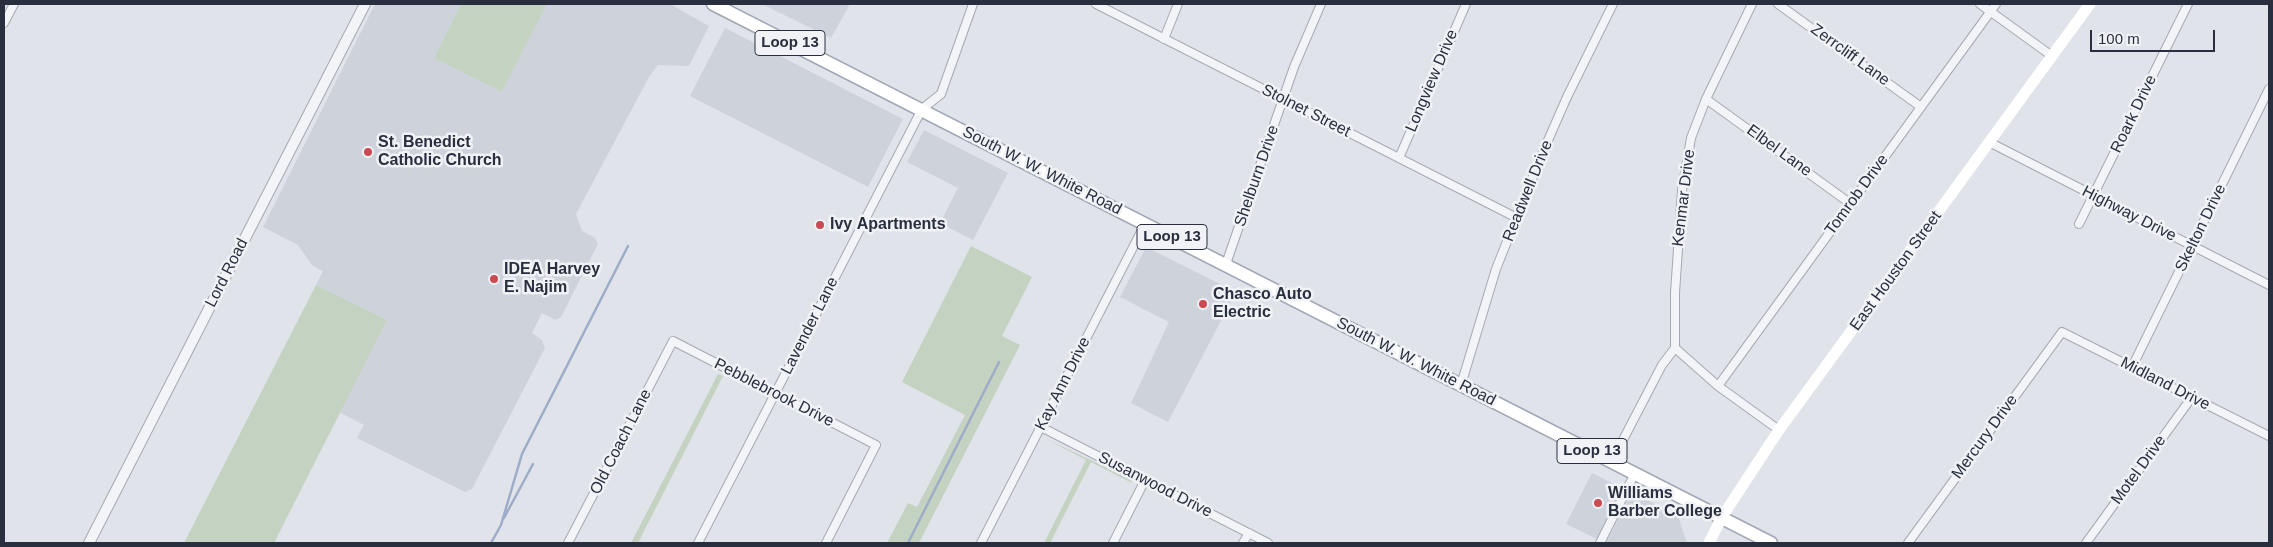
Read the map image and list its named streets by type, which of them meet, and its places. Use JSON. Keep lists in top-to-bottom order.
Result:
{
  "streets": {
    "main road": ["Loop 13", "South W. W. White Road", "East Houston Street"],
    "street": [
      "Zerrcliff Lane",
      "Longview Drive",
      "Stolnet Street",
      "Roark Drive",
      "Elbel Lane",
      "Shelburn Drive",
      "Readwell Drive",
      "Tomrob Drive",
      "Kenmar Drive",
      "Highway Drive",
      "Skelton Drive",
      "Lord Road",
      "Lavender Lane",
      "Kay Ann Drive",
      "Midland Drive",
      "Pebblebrook Drive",
      "Mercury Drive",
      "Old Coach Lane",
      "Motel Drive",
      "Susanwood Drive"
    ]
  },
  "crossings": [
    ["Zerrcliff Lane", "Tomrob Drive"],
    ["Longview Drive", "Stolnet Street"],
    ["Stolnet Street", "Shelburn Drive"],
    ["Stolnet Street", "Readwell Drive"],
    ["Roark Drive", "Highway Drive"],
    ["Elbel Lane", "Tomrob Drive"],
    ["Elbel Lane", "Kenmar Drive"],
    ["South W. W. White Road", "Shelburn Drive"],
    ["South W. W. White Road", "Readwell Drive"],
    ["South W. W. White Road", "East Houston Street"],
    ["South W. W. White Road", "Lavender Lane"],
    ["South W. W. White Road", "Kay Ann Drive"],
    ["Highway Drive", "Skelton Drive"],
    ["Highway Drive", "East Houston Street"],
    ["Skelton Drive", "Midland Drive"],
    ["Lavender Lane", "Pebblebrook Drive"],
    ["Kay Ann Drive", "Susanwood Drive"],
    ["Midland Drive", "Mercury Drive"],
    ["Midland Drive", "Motel Drive"],
    ["Pebblebrook Drive", "Old Coach Lane"]
  ],
  "places": [
    "St. Benedict Catholic Church",
    "Ivy Apartments",
    "IDEA Harvey E. Najim",
    "Chasco Auto Electric",
    "Williams Barber College"
  ],
  "scale_bar": "100 m"
}
